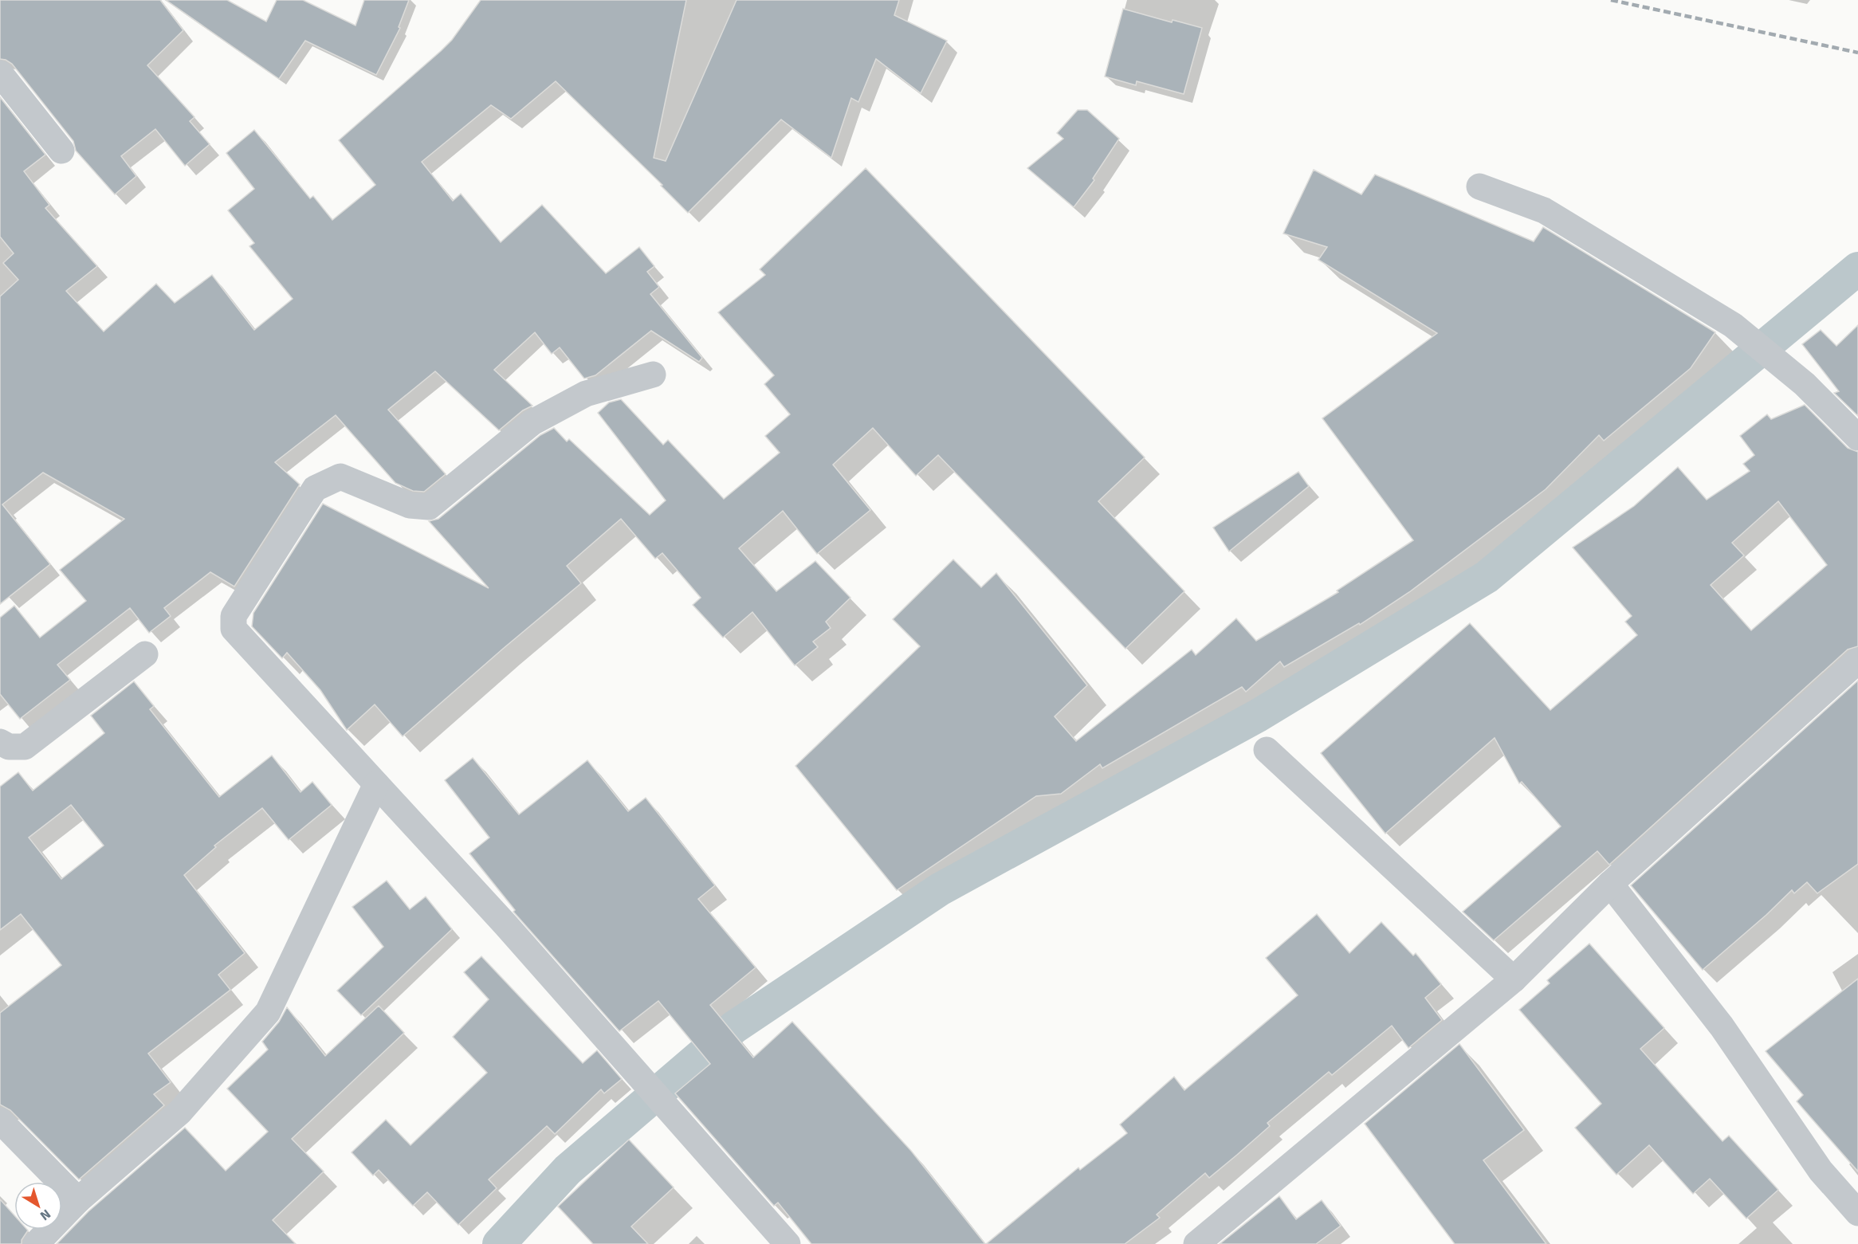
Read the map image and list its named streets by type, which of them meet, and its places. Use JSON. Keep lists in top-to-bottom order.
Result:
{
  "north": "bottom right"
}
